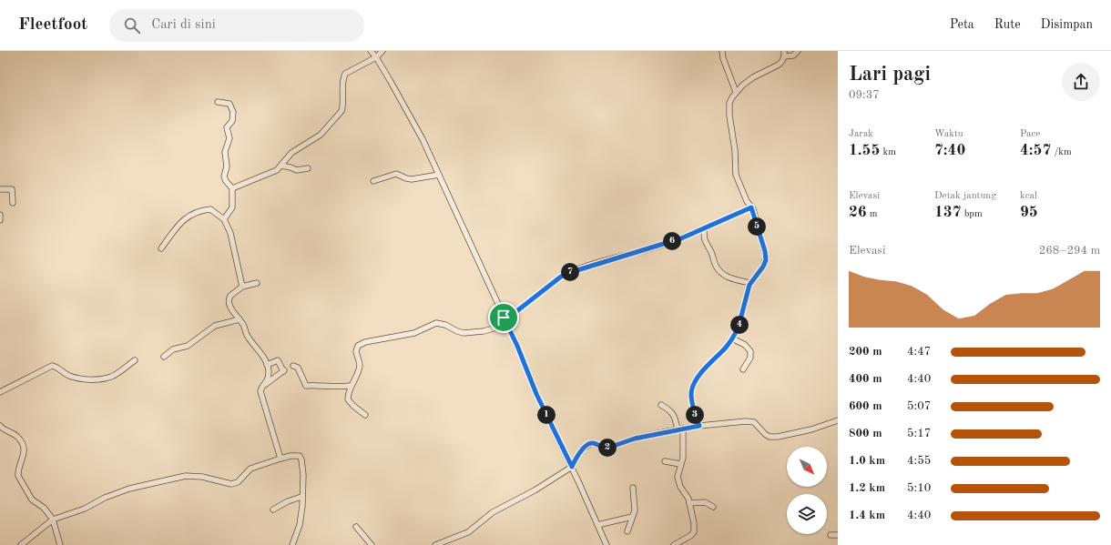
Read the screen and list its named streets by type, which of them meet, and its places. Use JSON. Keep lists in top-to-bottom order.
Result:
{
  "north": "bottom right",
  "page": {
    "header": "Fleetfoot",
    "search": "Cari di sini",
    "nav": ["Peta", "Rute", "Disimpan"],
    "heading": ["Lari pagi", "09:37"],
    "stats": [
      ["Jarak", "1.55 km"],
      ["Waktu", "7:40"],
      ["Pace", "4:57 /km"],
      ["Elevasi", "26 m"],
      ["Detak jantung", "137 bpm"],
      ["kcal", "95"]
    ],
    "pins": [
      "5",
      "6",
      "7",
      "4",
      "1",
      "3",
      "2"
    ],
    "chart": ["Elevasi", "268–294 m"],
    "list": [
      {
        "name": "200 m",
        "note": "4:47"
      },
      {
        "name": "400 m",
        "note": "4:40"
      },
      {
        "name": "600 m",
        "note": "5:07"
      },
      {
        "name": "800 m",
        "note": "5:17"
      },
      {
        "name": "1.0 km",
        "note": "4:55"
      },
      {
        "name": "1.2 km",
        "note": "5:10"
      },
      {
        "name": "1.4 km",
        "note": "4:40"
      }
    ]
  }
}
